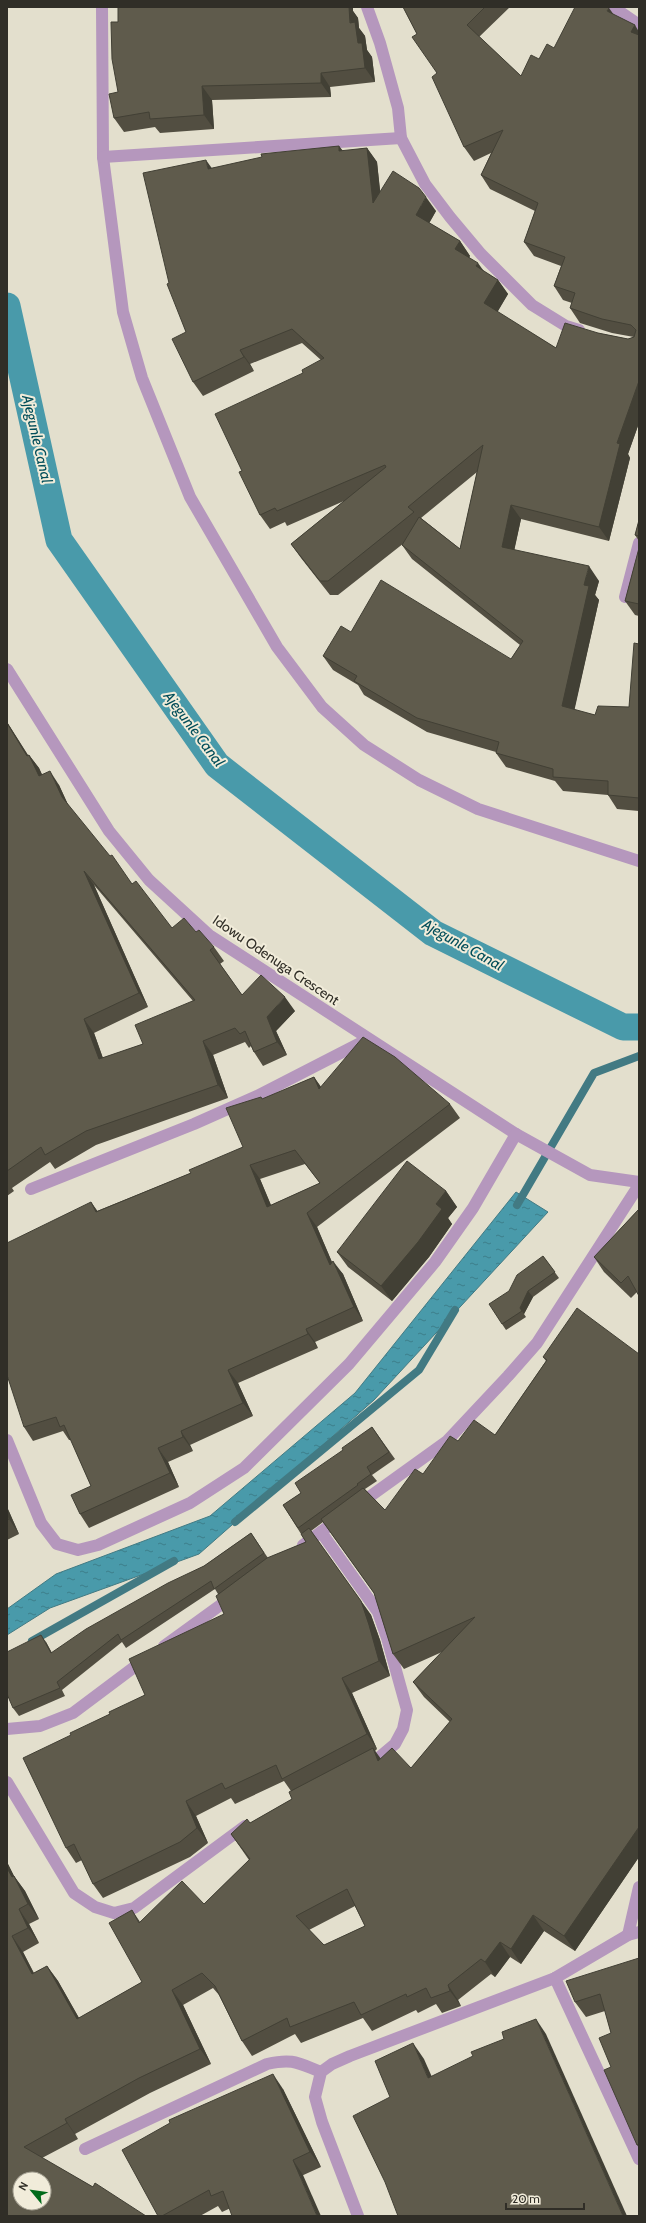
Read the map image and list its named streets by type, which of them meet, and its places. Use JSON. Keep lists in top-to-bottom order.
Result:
{
  "streets": {
    "street": ["Idowu Odenuga Crescent"]
  },
  "water": ["Ajegunle Canal"],
  "scale_bar": "20 m",
  "north": "top left"
}
